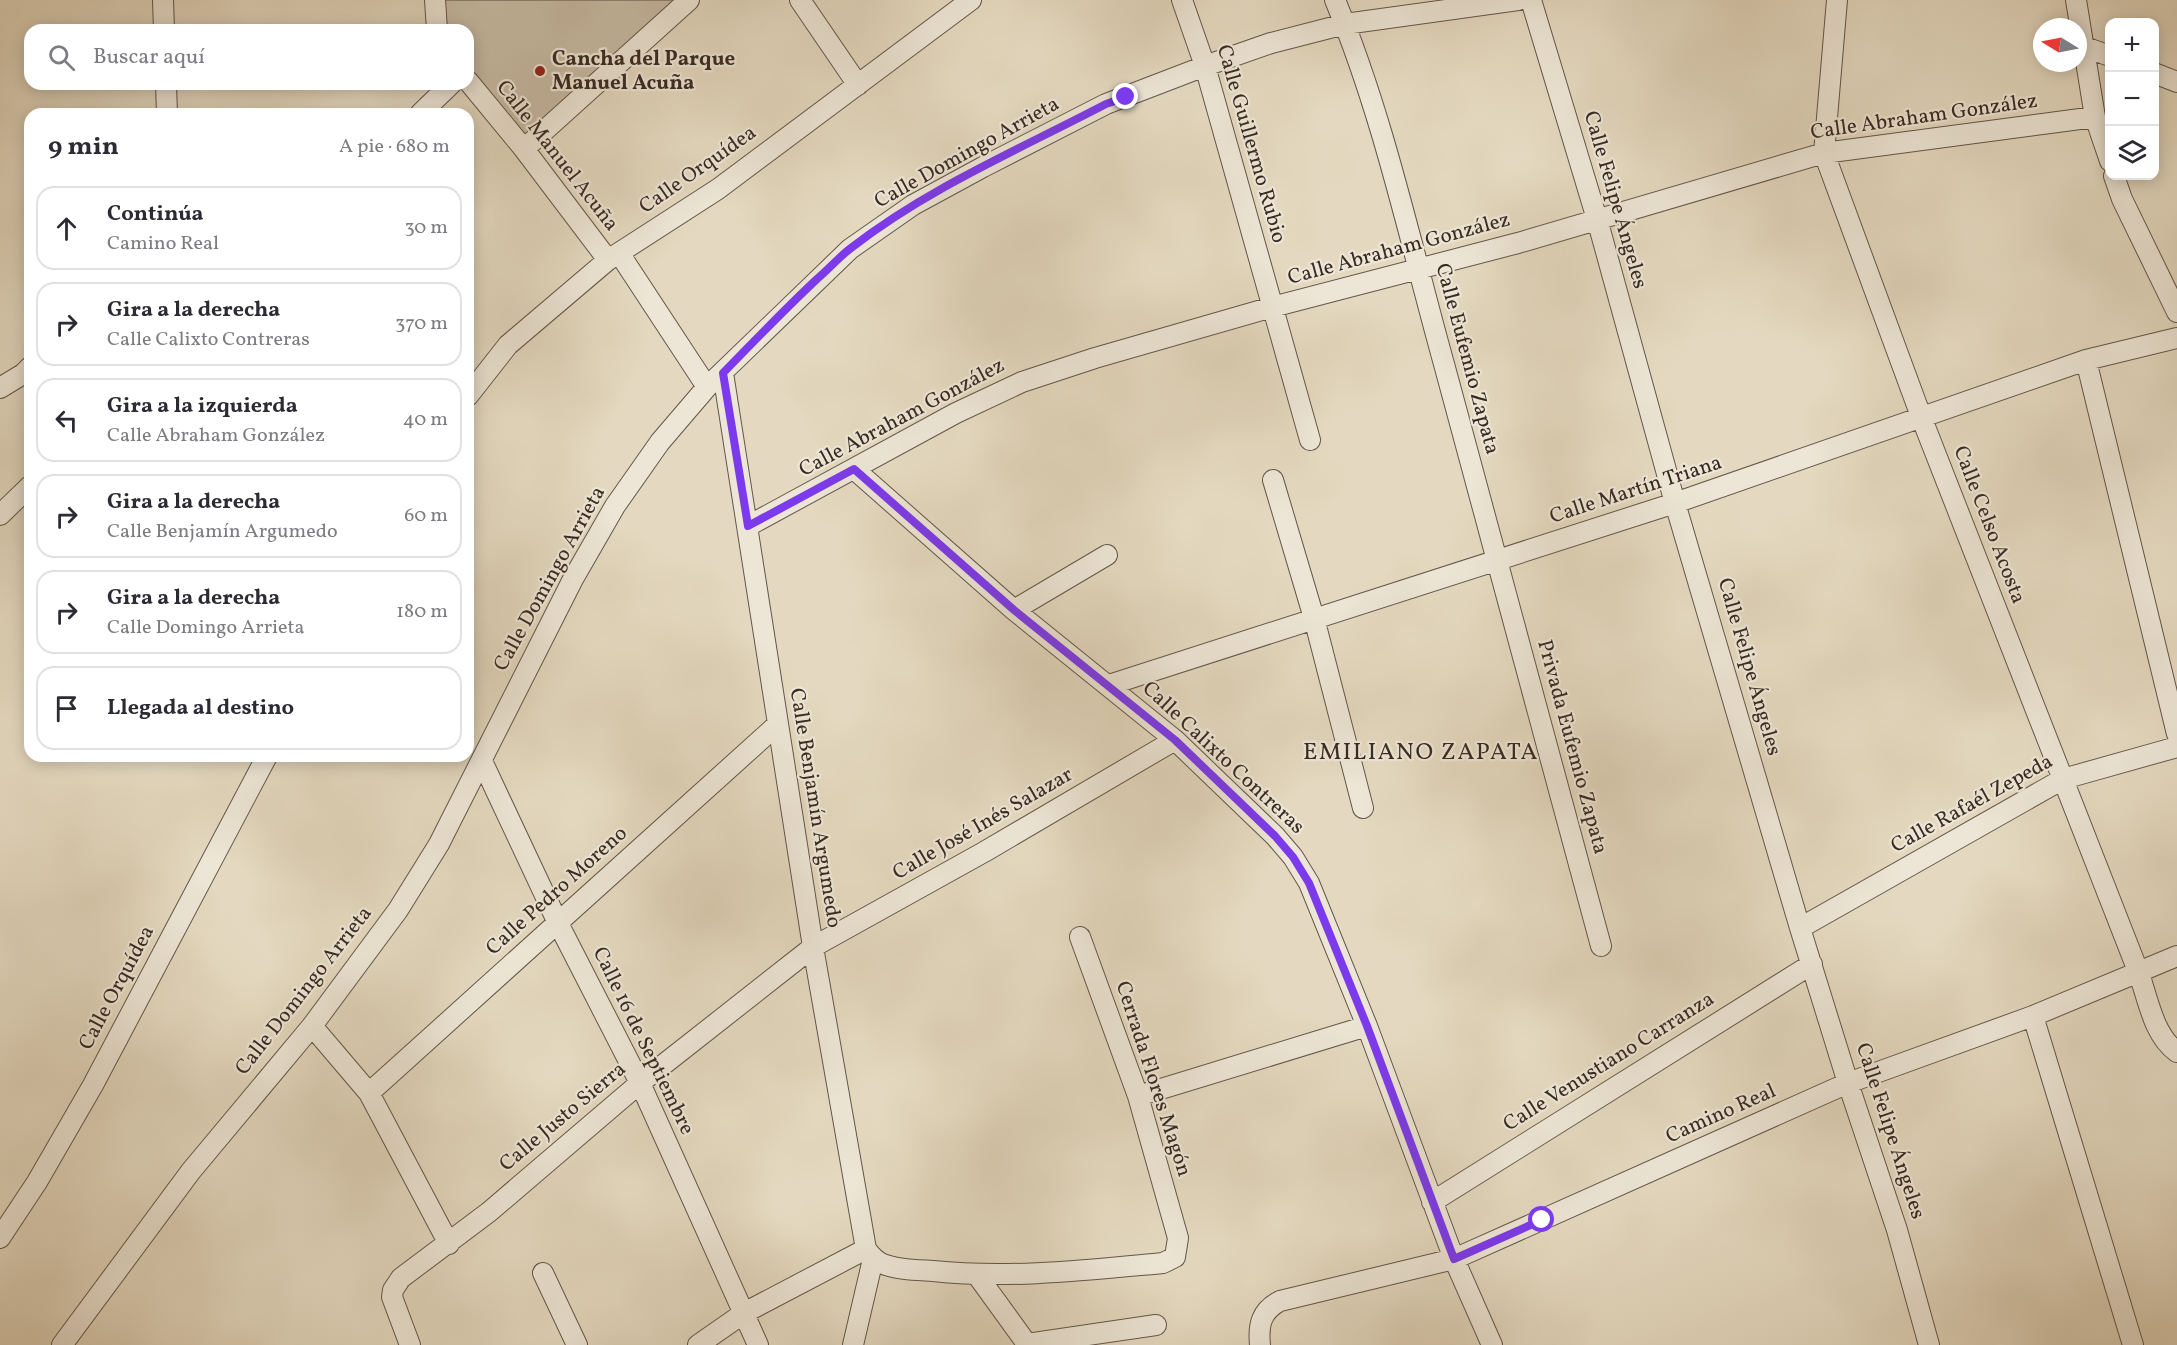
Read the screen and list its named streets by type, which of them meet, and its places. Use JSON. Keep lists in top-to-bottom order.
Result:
{
  "streets": {
    "street": [
      "Calle Abraham González",
      "Calle Guillermo Rubio",
      "Calle Domingo Arrieta",
      "Calle Manuel Acuña",
      "Calle Orquídea",
      "Calle Felipe Ángeles",
      "Calle Eufemio Zapata",
      "Calle Martín Triana",
      "Calle Celso Acosta",
      "Privada Eufemio Zapata",
      "Calle Calixto Contreras",
      "Calle Rafaél Zepeda",
      "Calle Benjamín Argumedo",
      "Calle José Inés Salazar",
      "Calle Pedro Moreno",
      "Calle 16 de Septiembre",
      "Calle Venustiano Carranza",
      "Cerrada Flores Magón",
      "Camino Real",
      "Calle Justo Sierra"
    ]
  },
  "crossings": [
    ["Calle Abraham González", "Calle Guillermo Rubio"],
    ["Calle Abraham González", "Calle Felipe Ángeles"],
    ["Calle Abraham González", "Calle Eufemio Zapata"],
    ["Calle Abraham González", "Calle Celso Acosta"],
    ["Calle Abraham González", "Calle Calixto Contreras"],
    ["Calle Abraham González", "Calle Benjamín Argumedo"],
    ["Calle Guillermo Rubio", "Calle Domingo Arrieta"],
    ["Calle Domingo Arrieta", "Calle Manuel Acuña"],
    ["Calle Domingo Arrieta", "Calle Eufemio Zapata"],
    ["Calle Domingo Arrieta", "Calle Benjamín Argumedo"],
    ["Calle Domingo Arrieta", "Calle 16 de Septiembre"],
    ["Calle Manuel Acuña", "Calle Orquídea"],
    ["Calle Felipe Ángeles", "Calle Martín Triana"],
    ["Calle Felipe Ángeles", "Calle Rafaél Zepeda"],
    ["Calle Felipe Ángeles", "Calle Venustiano Carranza"],
    ["Calle Felipe Ángeles", "Camino Real"],
    ["Calle Eufemio Zapata", "Calle Martín Triana"],
    ["Calle Eufemio Zapata", "Privada Eufemio Zapata"],
    ["Calle Martín Triana", "Calle Celso Acosta"],
    ["Calle Martín Triana", "Privada Eufemio Zapata"],
    ["Calle Martín Triana", "Calle Calixto Contreras"],
    ["Calle Celso Acosta", "Calle Rafaél Zepeda"],
    ["Calle Celso Acosta", "Camino Real"],
    ["Calle Calixto Contreras", "Calle José Inés Salazar"],
    ["Calle Calixto Contreras", "Calle Venustiano Carranza"],
    ["Calle Calixto Contreras", "Camino Real"],
    ["Calle Benjamín Argumedo", "Calle José Inés Salazar"],
    ["Calle Benjamín Argumedo", "Calle Pedro Moreno"],
    ["Calle Benjamín Argumedo", "Calle Justo Sierra"],
    ["Calle José Inés Salazar", "Calle Justo Sierra"],
    ["Calle Pedro Moreno", "Calle 16 de Septiembre"],
    ["Calle 16 de Septiembre", "Calle Justo Sierra"]
  ],
  "districts": ["EMILIANO ZAPATA"],
  "places": ["Cancha del Parque Manuel Acuña"],
  "north": "left",
  "page": {
    "map_buttons": ["+", "−"],
    "search": "Buscar aquí",
    "heading": ["9 min", "A pie · 680 m"],
    "list": [
      ["Continúa", "Camino Real", "30 m"],
      ["Gira a la derecha", "Calle Calixto Contreras", "370 m"],
      ["Gira a la izquierda", "Calle Abraham González", "40 m"],
      ["Gira a la derecha", "Calle Benjamín Argumedo", "60 m"],
      ["Gira a la derecha", "Calle Domingo Arrieta", "180 m"],
      "Llegada al destino"
    ]
  }
}
